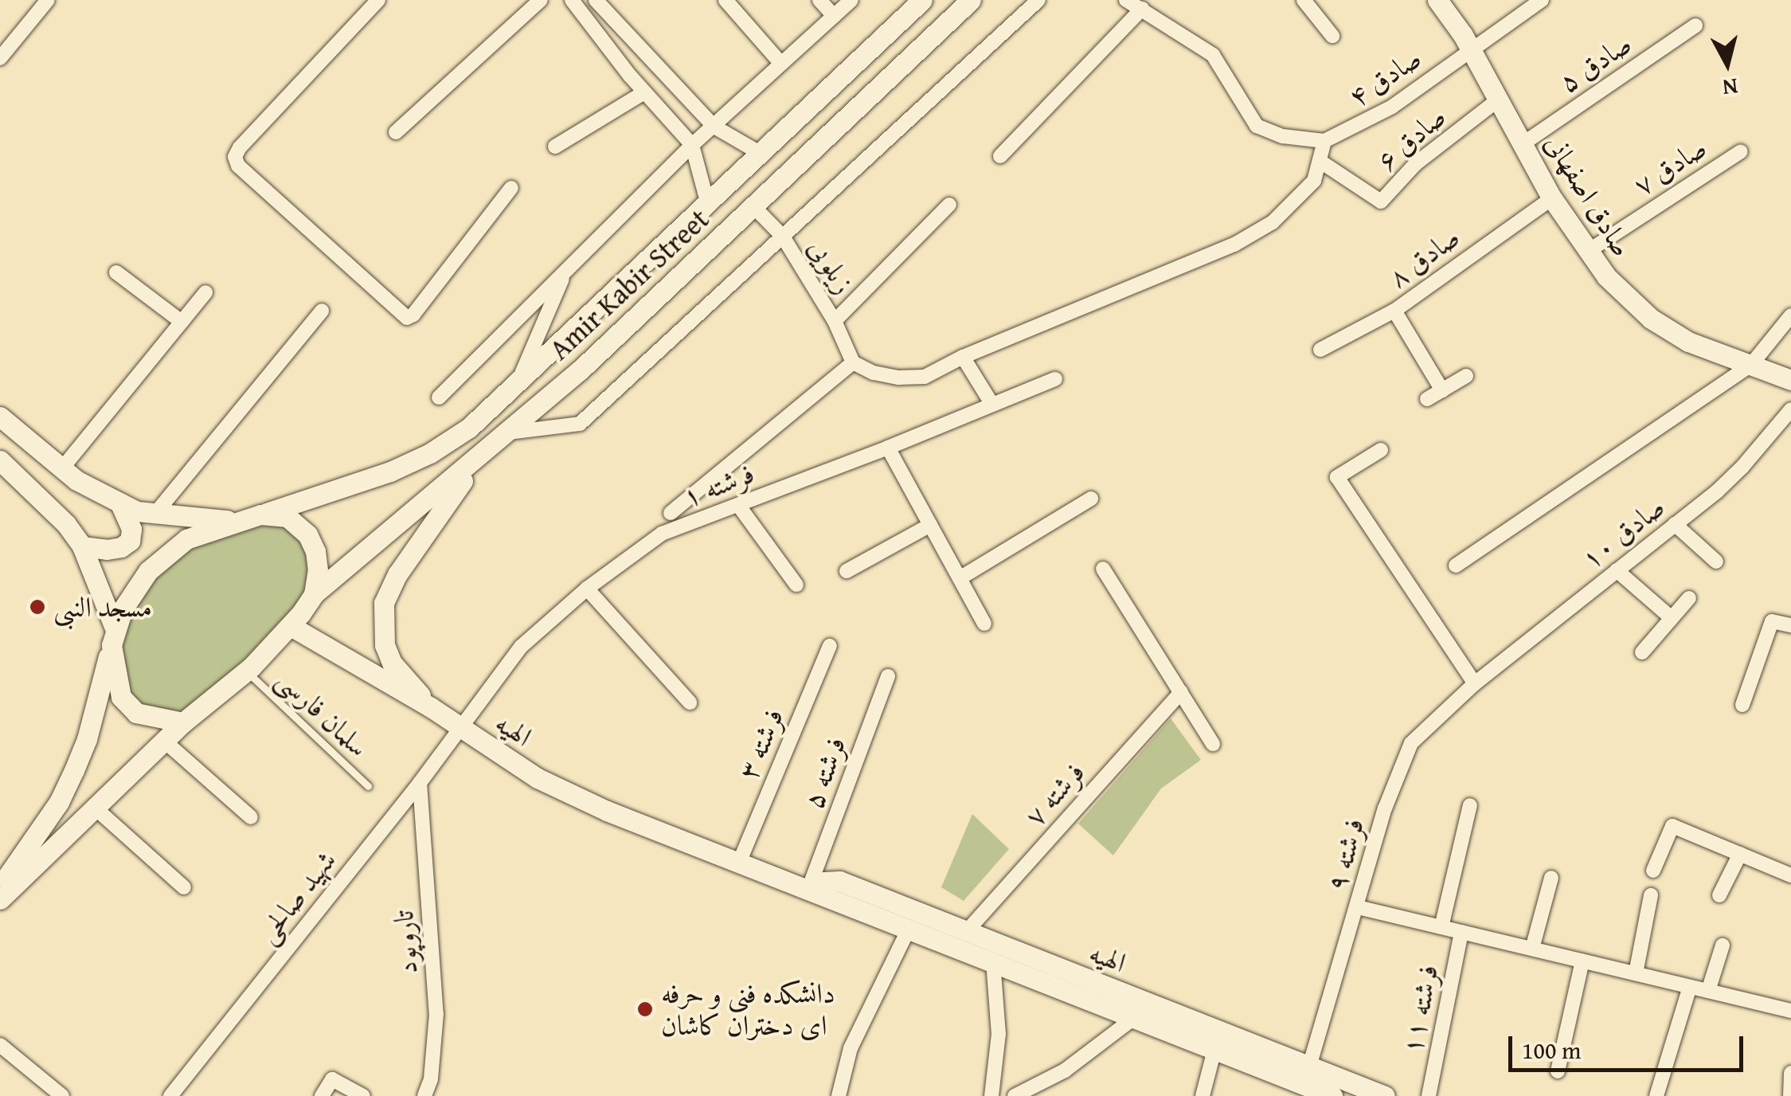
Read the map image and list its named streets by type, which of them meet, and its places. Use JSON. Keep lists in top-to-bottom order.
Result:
{
  "streets": {
    "main road": ["صادق اصفهانی", "Amir Kabir Street", "الهیه"],
    "street": [
      "صادق ۵",
      "صادق ۴",
      "صادق ۶",
      "صادق ۷",
      "صادق ۸",
      "زیلویی",
      "فرشته ۱",
      "صادق ۱۰",
      "فرشته ۳",
      "فرشته ۵",
      "فرشته ۷",
      "فرشته ۹",
      "شهید صالحی",
      "تاروپود",
      "فرشته ۱۱"
    ],
    "lane": ["سلمان فارسی"]
  },
  "crossings": [
    ["صادق ۵", "صادق اصفهانی"],
    ["صادق ۴", "صادق اصفهانی"],
    ["صادق ۶", "صادق اصفهانی"],
    ["صادق ۷", "صادق اصفهانی"],
    ["صادق اصفهانی", "صادق ۸"],
    ["زیلویی", "Amir Kabir Street"],
    ["Amir Kabir Street", "سلمان فارسی"],
    ["Amir Kabir Street", "الهیه"],
    ["فرشته ۱", "الهیه"],
    ["فرشته ۱", "شهید صالحی"],
    ["صادق ۱۰", "فرشته ۹"],
    ["سلمان فارسی", "الهیه"],
    ["الهیه", "فرشته ۳"],
    ["الهیه", "فرشته ۵"],
    ["الهیه", "فرشته ۷"],
    ["الهیه", "فرشته ۹"],
    ["الهیه", "شهید صالحی"],
    ["شهید صالحی", "تاروپود"]
  ],
  "places": ["مسجد النبی", "دانشکده فنی و حرفه ای دختران کاشان"],
  "scale_bar": "100 m",
  "north": "bottom"
}
